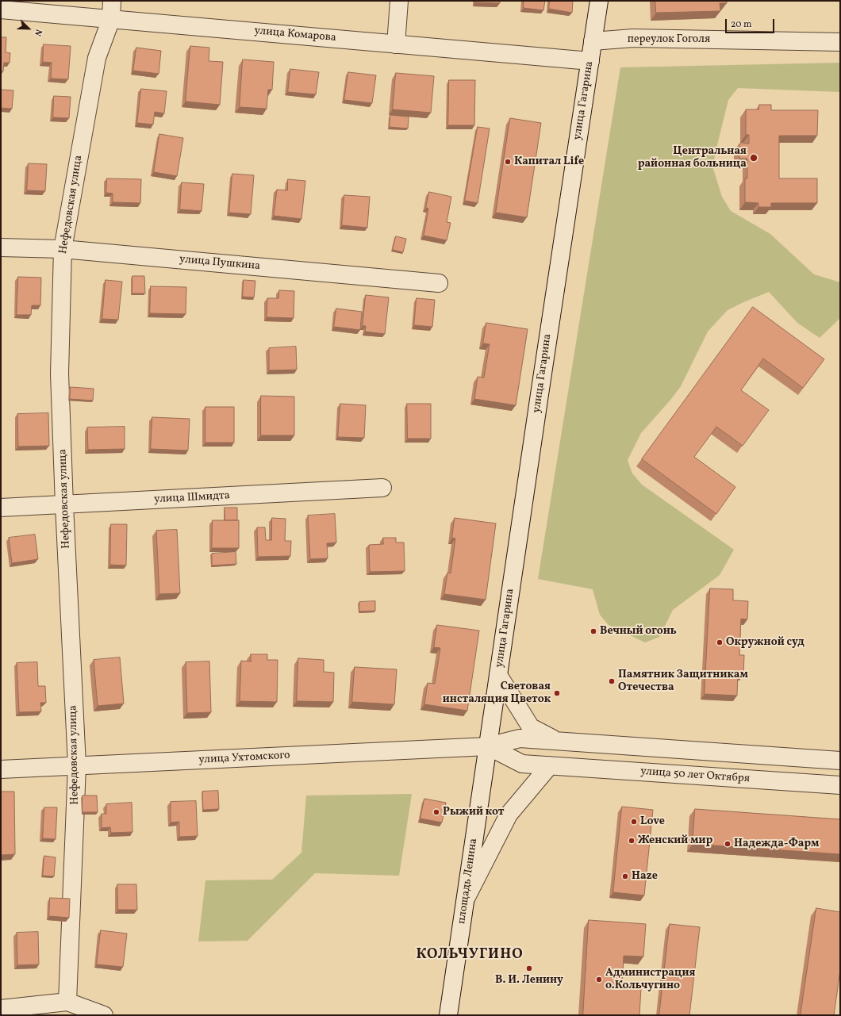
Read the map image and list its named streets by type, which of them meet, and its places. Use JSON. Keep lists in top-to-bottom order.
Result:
{
  "streets": {
    "street": [
      "улица Комарова",
      "переулок Гоголя",
      "улица Гагарина",
      "Нефедовская улица",
      "улица Пушкина",
      "улица Шмидта",
      "улица Ухтомского",
      "улица 50 лет Октября",
      "площадь Ленина"
    ]
  },
  "crossings": [
    ["улица Комарова", "улица Гагарина"],
    ["улица Комарова", "Нефедовская улица"],
    ["переулок Гоголя", "улица Гагарина"],
    ["улица Гагарина", "улица Ухтомского"],
    ["улица Гагарина", "улица 50 лет Октября"],
    ["улица Гагарина", "площадь Ленина"],
    ["Нефедовская улица", "улица Пушкина"],
    ["Нефедовская улица", "улица Шмидта"],
    ["Нефедовская улица", "улица Ухтомского"],
    ["улица Ухтомского", "улица 50 лет Октября"],
    ["улица Ухтомского", "площадь Ленина"],
    ["улица 50 лет Октября", "площадь Ленина"]
  ],
  "districts": ["КОЛЬЧУГИНО"],
  "places": [
    "Центральная районная больница",
    "Капитал Life",
    "Вечный огонь",
    "Окружной суд",
    "Памятник Защитникам Отечества",
    "Световая инсталяция Цветок",
    "Рыжий кот",
    "Love",
    "Женский мир",
    "Надежда-Фарм",
    "Haze",
    "В. И. Ленину",
    "Администрация о.Кольчугино"
  ],
  "scale_bar": "20 m",
  "north": "bottom right"
}
